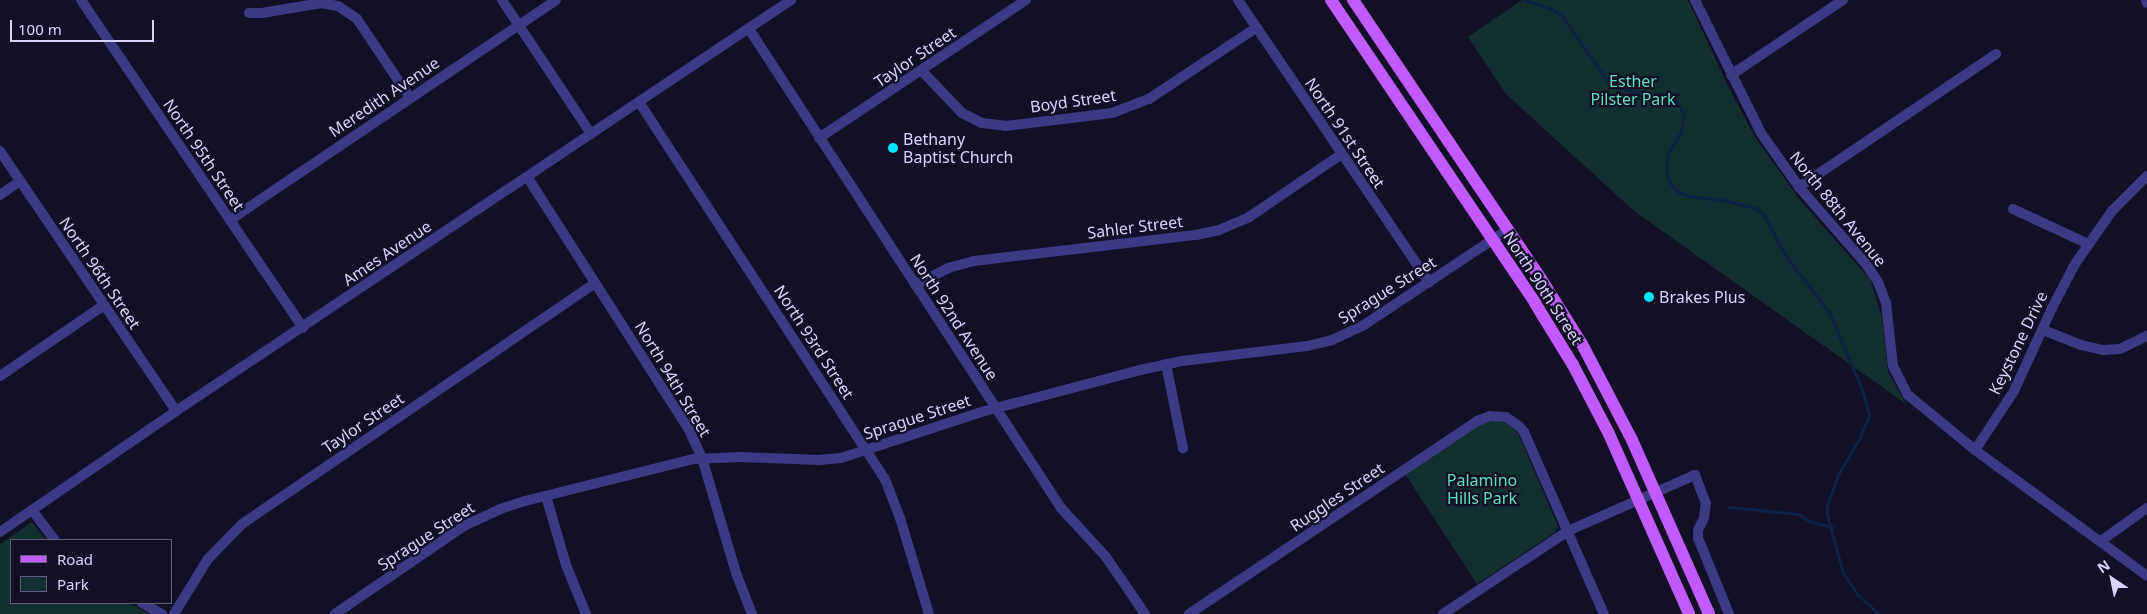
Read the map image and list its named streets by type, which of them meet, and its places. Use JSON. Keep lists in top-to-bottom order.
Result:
{
  "streets": {
    "main road": ["North 90th Street"],
    "street": [
      "Taylor Street",
      "Meredith Avenue",
      "Boyd Street",
      "North 91st Street",
      "North 95th Street",
      "North 88th Avenue",
      "Sahler Street",
      "Ames Avenue",
      "North 96th Street",
      "Sprague Street",
      "North 92nd Avenue",
      "North 93rd Street",
      "Keystone Drive",
      "North 94th Street",
      "Ruggles Street"
    ]
  },
  "crossings": [
    ["Taylor Street", "Boyd Street"],
    ["Taylor Street", "North 92nd Avenue"],
    ["Taylor Street", "North 94th Street"],
    ["Meredith Avenue", "North 95th Street"],
    ["Boyd Street", "North 91st Street"],
    ["North 91st Street", "Sahler Street"],
    ["North 91st Street", "Sprague Street"],
    ["North 95th Street", "Ames Avenue"],
    ["North 88th Avenue", "Keystone Drive"],
    ["Sahler Street", "North 92nd Avenue"],
    ["Ames Avenue", "North 96th Street"],
    ["Ames Avenue", "North 92nd Avenue"],
    ["Ames Avenue", "North 93rd Street"],
    ["Ames Avenue", "North 94th Street"],
    ["North 90th Street", "Sprague Street"],
    ["Sprague Street", "North 92nd Avenue"],
    ["Sprague Street", "North 93rd Street"],
    ["Sprague Street", "North 94th Street"]
  ],
  "parks": ["Esther Pilster Park", "Palamino Hills Park"],
  "places": ["Bethany Baptist Church", "Brakes Plus"],
  "legend": ["Road", "Park"],
  "scale_bar": "100 m",
  "north": "top left"
}
